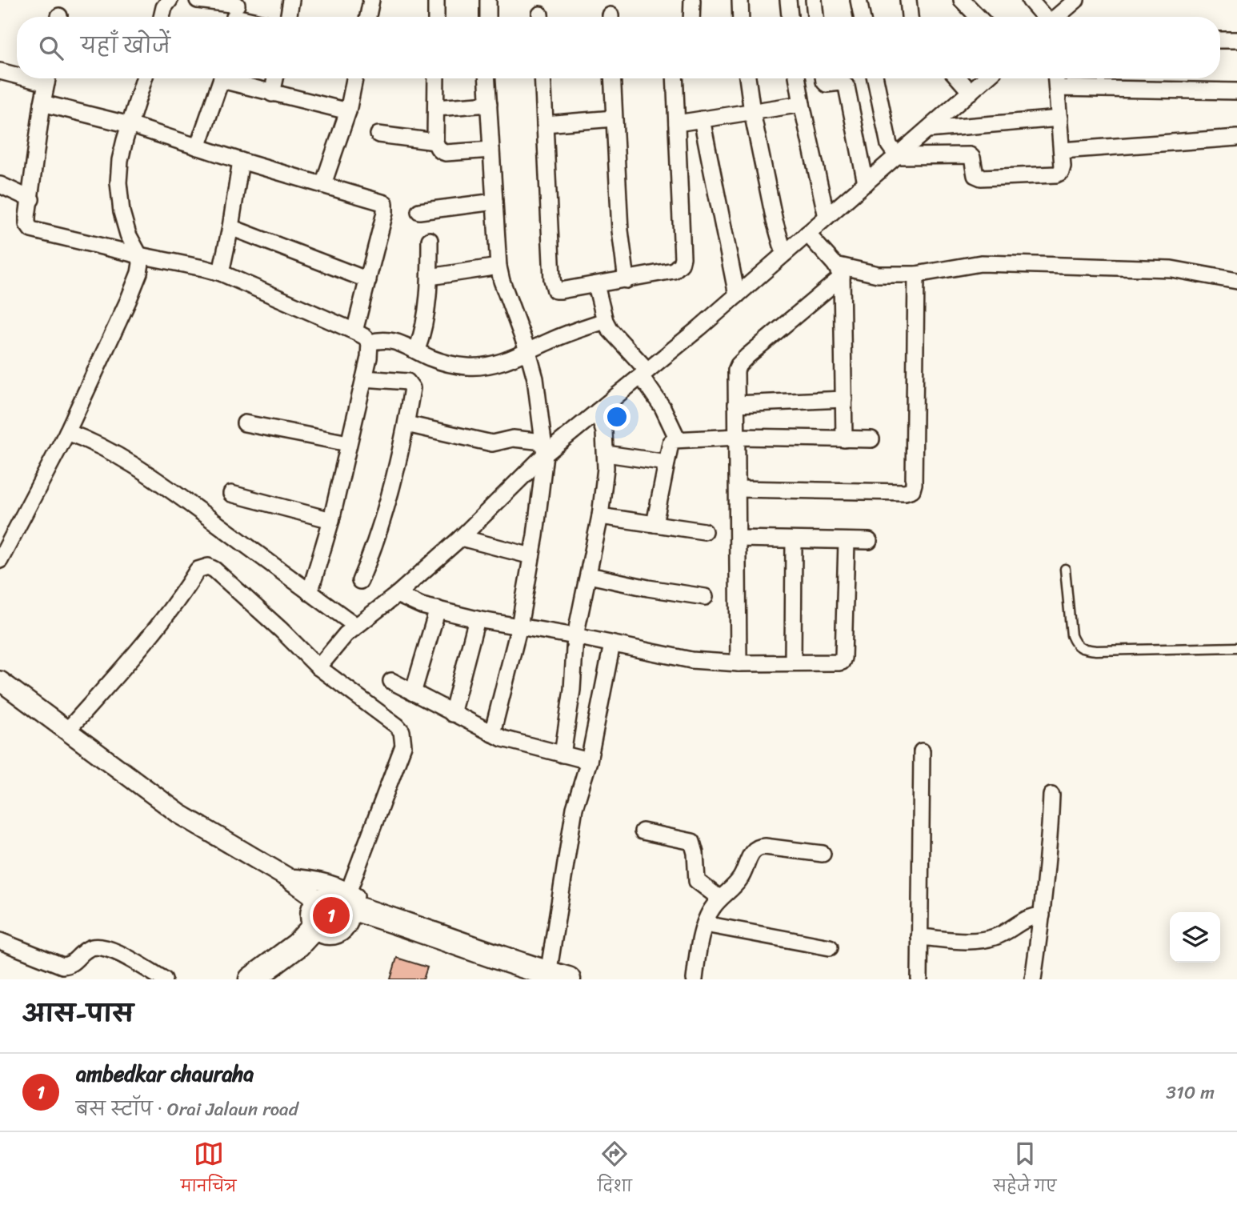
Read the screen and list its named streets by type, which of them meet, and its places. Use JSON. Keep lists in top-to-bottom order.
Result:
{
  "page": {
    "search": "यहाँ खोजें",
    "pins": "1",
    "heading": "आस-पास",
    "list": [
      {
        "mark": "1",
        "name": "ambedkar chauraha",
        "note": "बस स्टॉप · Orai Jalaun road",
        "value": "310 m"
      }
    ],
    "nav": ["मानचित्र", "दिशा", "सहेजे गए"]
  }
}
